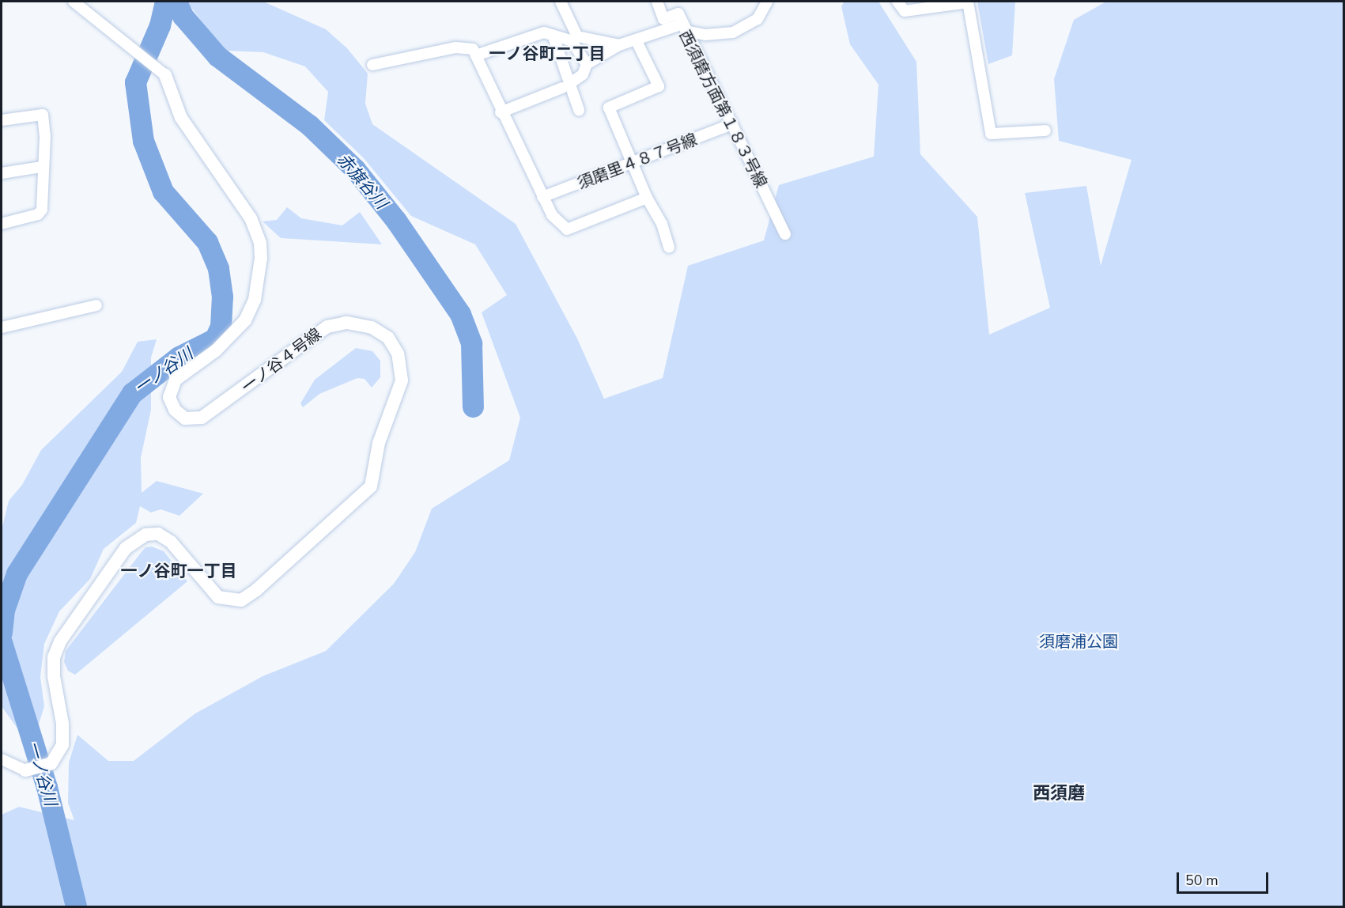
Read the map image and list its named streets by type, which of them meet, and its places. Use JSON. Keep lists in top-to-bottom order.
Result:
{
  "streets": {
    "street": ["西須磨方面第１８３号線", "須磨里４８７号線", "一ノ谷４号線"]
  },
  "crossings": [
    ["西須磨方面第１８３号線", "須磨里４８７号線"]
  ],
  "districts": ["一ノ谷町二丁目", "一ノ谷町一丁目", "西須磨"],
  "water": ["赤旗谷川", "一ノ谷川"],
  "parks": ["須磨浦公園"],
  "scale_bar": "50 m"
}
